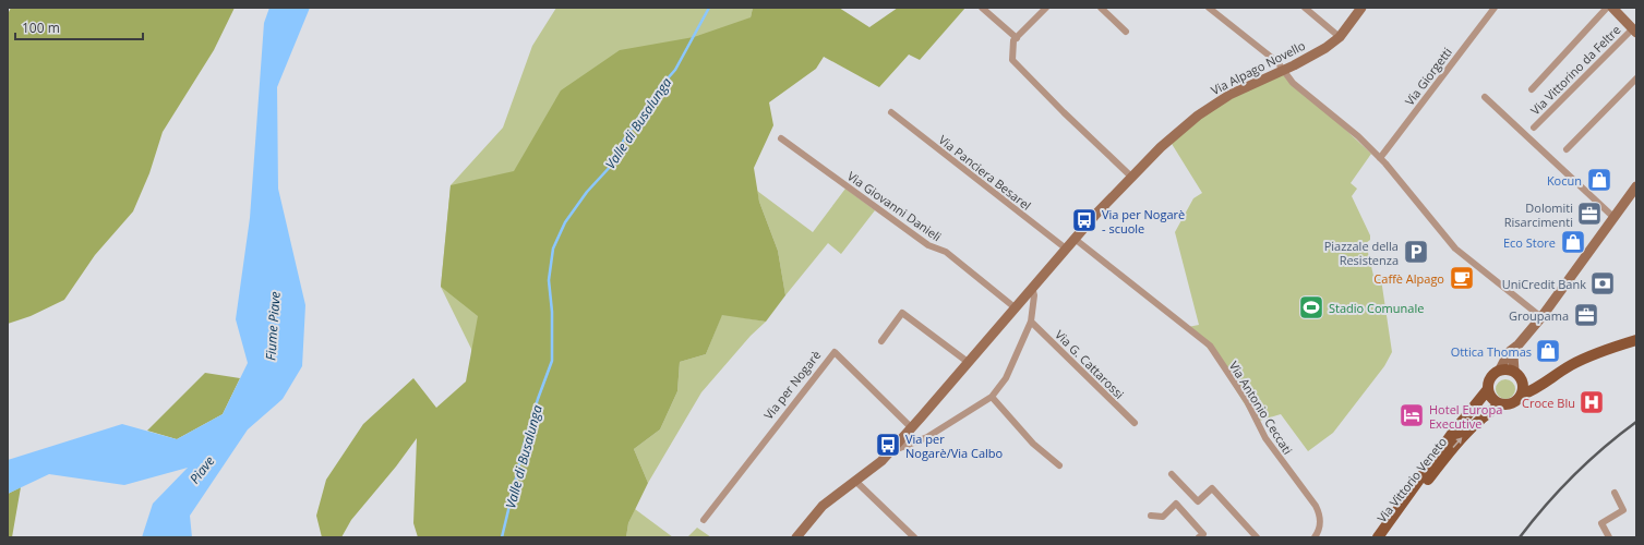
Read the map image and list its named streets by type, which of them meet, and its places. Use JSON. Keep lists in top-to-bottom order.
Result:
{
  "streets": {
    "main road": ["Via Vittorio Veneto"],
    "street": [
      "Via Alpago Novello",
      "Via Vittorino da Feltre",
      "Via Giorgetti",
      "Via Panciera Besarel",
      "Via Giovanni Danieli",
      "Via G. Cattarossi",
      "Via per Nogarè",
      "Via Antonio Ceccati"
    ]
  },
  "crossings": [
    ["Via Alpago Novello", "Via Antonio Ceccati"]
  ],
  "water": ["Valle di Busalunga", "Fiume Piave", "Piave"],
  "places": {
    "shop": ["Kocun", "Eco Store", "Ottica Thomas"],
    "office": ["Dolomiti Risarcimenti", "Groupama"],
    "bus stop": ["Via per Nogarè - scuole", "Via per Nogarè/Via Calbo"],
    "parking": ["Piazzale della Resistenza"],
    "cafe": ["Caffè Alpago"],
    "bank": ["UniCredit Bank"],
    "sports": ["Stadio Comunale"],
    "hospital": ["Croce Blu"],
    "hotel": ["Hotel Europa Executive"]
  },
  "scale_bar": "100 m"
}
